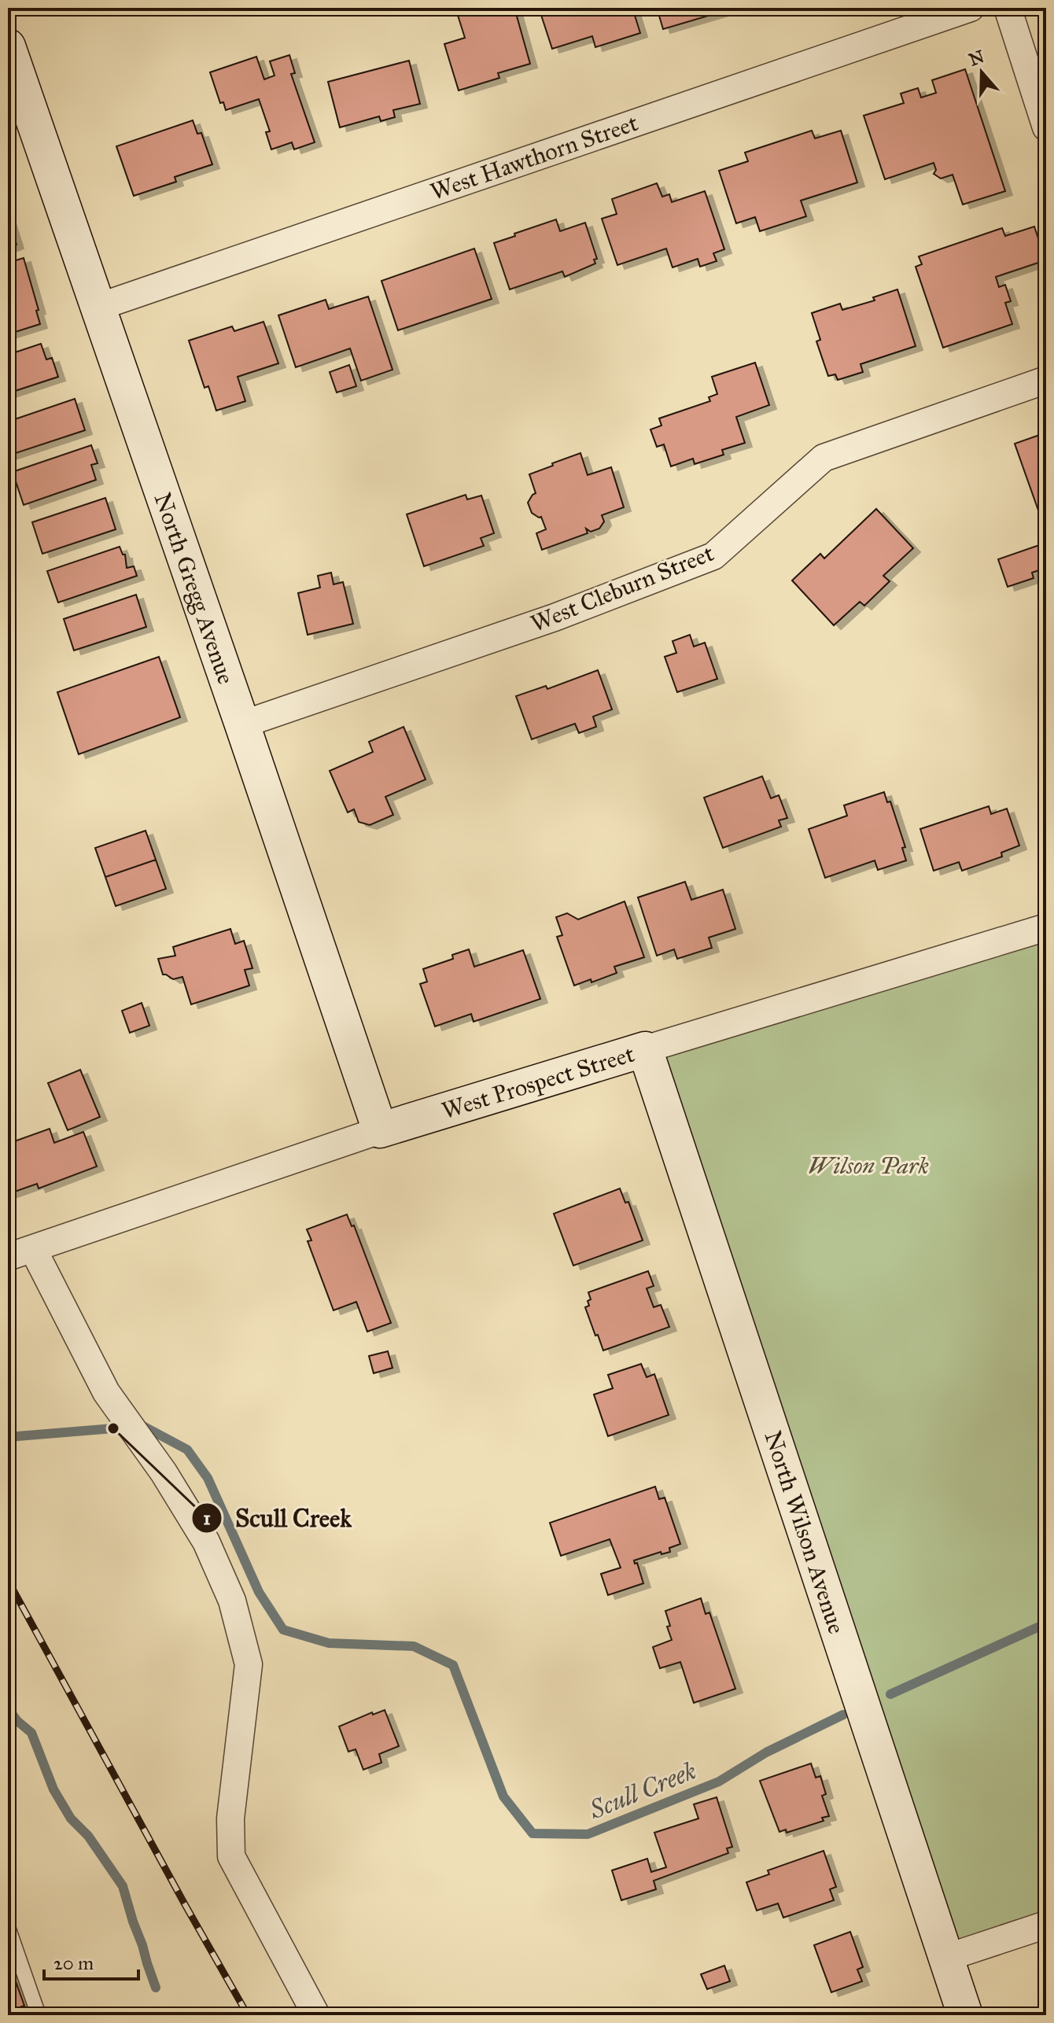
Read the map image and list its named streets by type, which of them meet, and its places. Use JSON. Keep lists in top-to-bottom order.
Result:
{
  "streets": {
    "street": [
      "West Hawthorn Street",
      "North Gregg Avenue",
      "West Cleburn Street",
      "West Prospect Street",
      "North Wilson Avenue"
    ]
  },
  "crossings": [
    ["West Hawthorn Street", "North Gregg Avenue"],
    ["North Gregg Avenue", "West Cleburn Street"],
    ["North Gregg Avenue", "West Prospect Street"],
    ["West Prospect Street", "North Wilson Avenue"]
  ],
  "water": ["Scull Creek"],
  "parks": ["Wilson Park"],
  "places": ["Scull Creek"],
  "scale_bar": "20 m",
  "north": "top"
}
